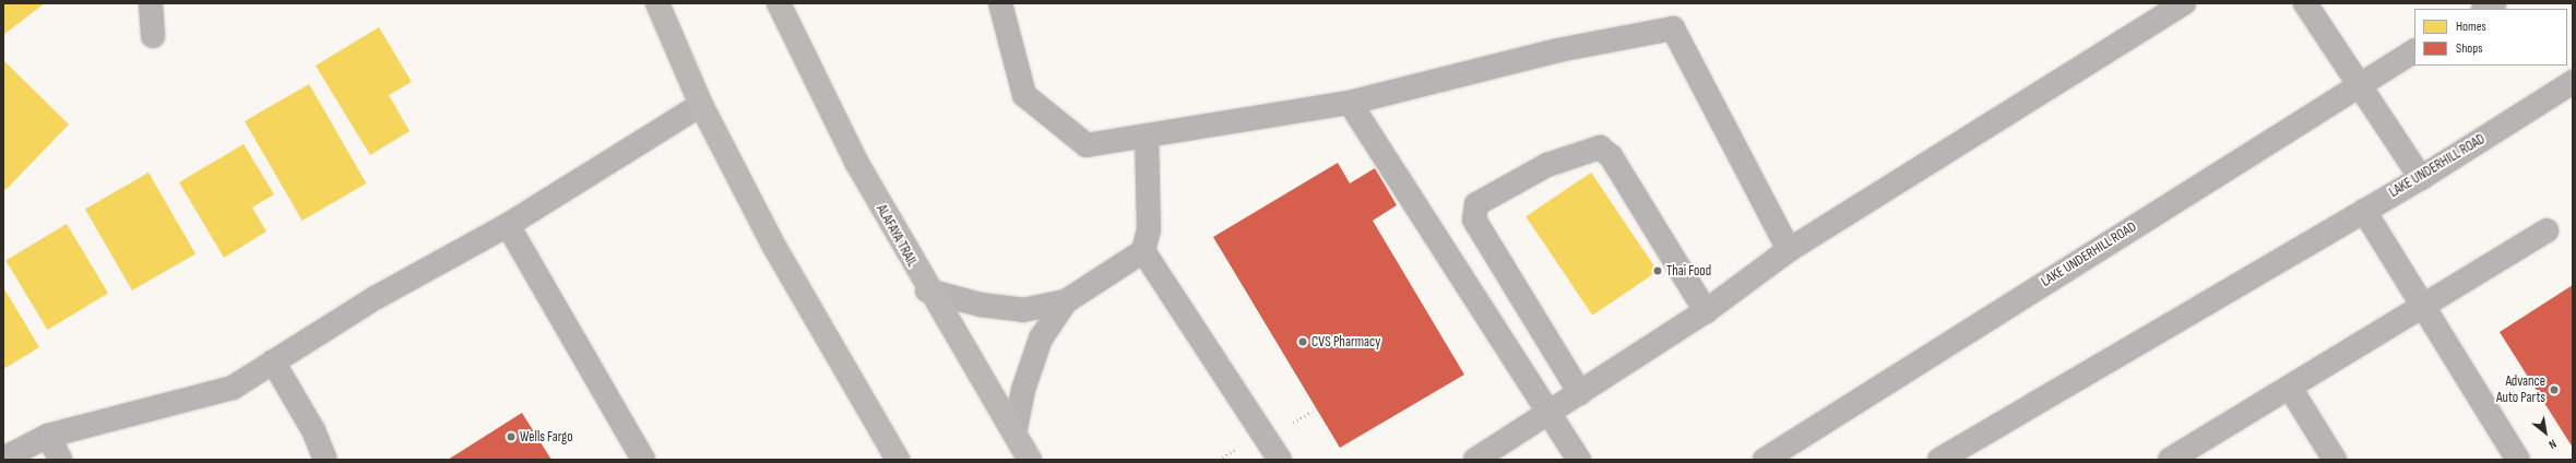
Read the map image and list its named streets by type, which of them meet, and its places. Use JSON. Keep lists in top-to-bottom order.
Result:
{
  "streets": {
    "main road": ["ALAFAYA TRAIL"],
    "street": ["LAKE UNDERHILL ROAD"]
  },
  "places": [
    "Thai Food",
    "CVS Pharmacy",
    "Advance Auto Parts",
    "Wells Fargo"
  ],
  "legend": ["Homes", "Shops"],
  "north": "bottom right"
}
